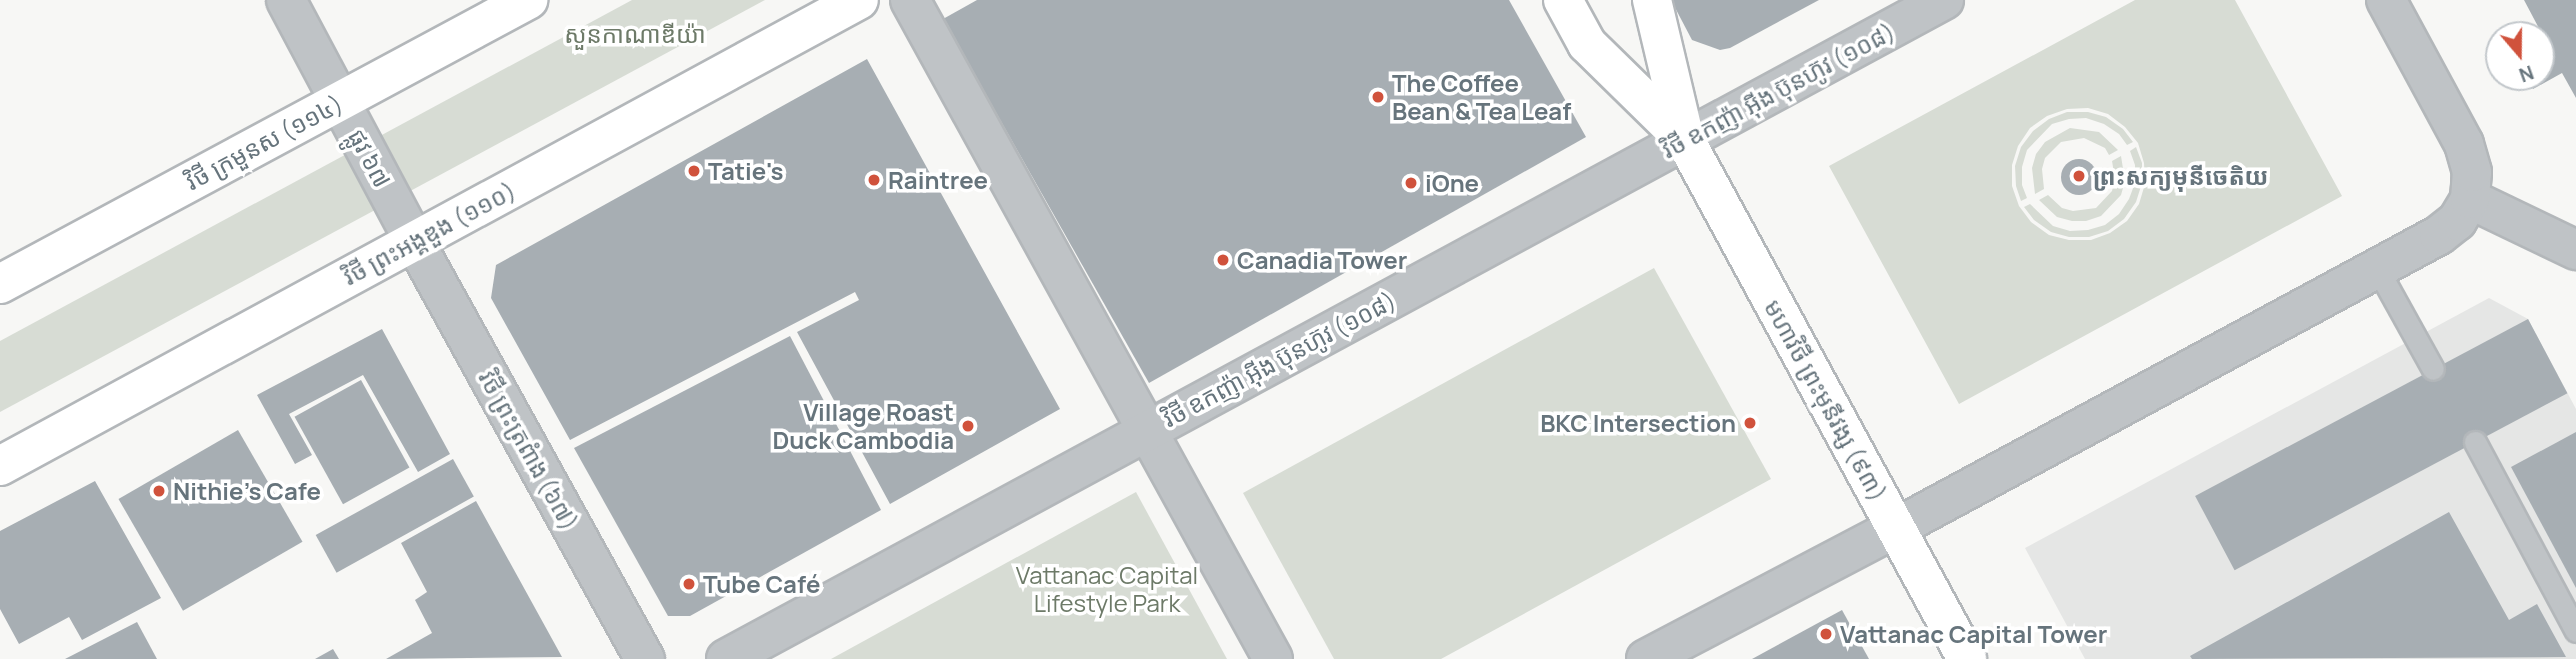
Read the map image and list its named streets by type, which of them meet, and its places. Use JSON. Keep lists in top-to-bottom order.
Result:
{
  "streets": {
    "main road": ["វិថី ក្រមួនស (១១៤)", "វិថី ព្រះអង្គឌួង (១១០)", "មហាវិថី ព្រះមុនីវង្ស (៩៣)"],
    "street": ["វិថី ឧកញ៉ា អ៊ីង ប៊ុនហ៊ូវ (១០៨)", "ផ្លូវ ៦៧", "វិថី ព្រះត្រពំាង (៦៧)"]
  },
  "crossings": [
    ["វិថី ឧកញ៉ា អ៊ីង ប៊ុនហ៊ូវ (១០៨)", "មហាវិថី ព្រះមុនីវង្ស (៩៣)"],
    ["វិថី ក្រមួនស (១១៤)", "ផ្លូវ ៦៧"],
    ["ផ្លូវ ៦៧", "វិថី ព្រះអង្គឌួង (១១០)"],
    ["ផ្លូវ ៦៧", "វិថី ព្រះត្រពំាង (៦៧)"],
    ["វិថី ព្រះអង្គឌួង (១១០)", "វិថី ព្រះត្រពំាង (៦៧)"]
  ],
  "parks": ["សួនកាណាឌីយ៉ា", "Vattanac Capital Lifestyle Park"],
  "places": [
    "The Coffee Bean & Tea Leaf",
    "Tatie's",
    "ព្រះសក្យមុនីចេតិយ",
    "Raintree",
    "iOne",
    "Canadia Tower",
    "BKC Intersection",
    "Village Roast Duck Cambodia",
    "Nithie's Cafe",
    "Tube Café",
    "Vattanac Capital Tower"
  ],
  "north": "bottom"
}
